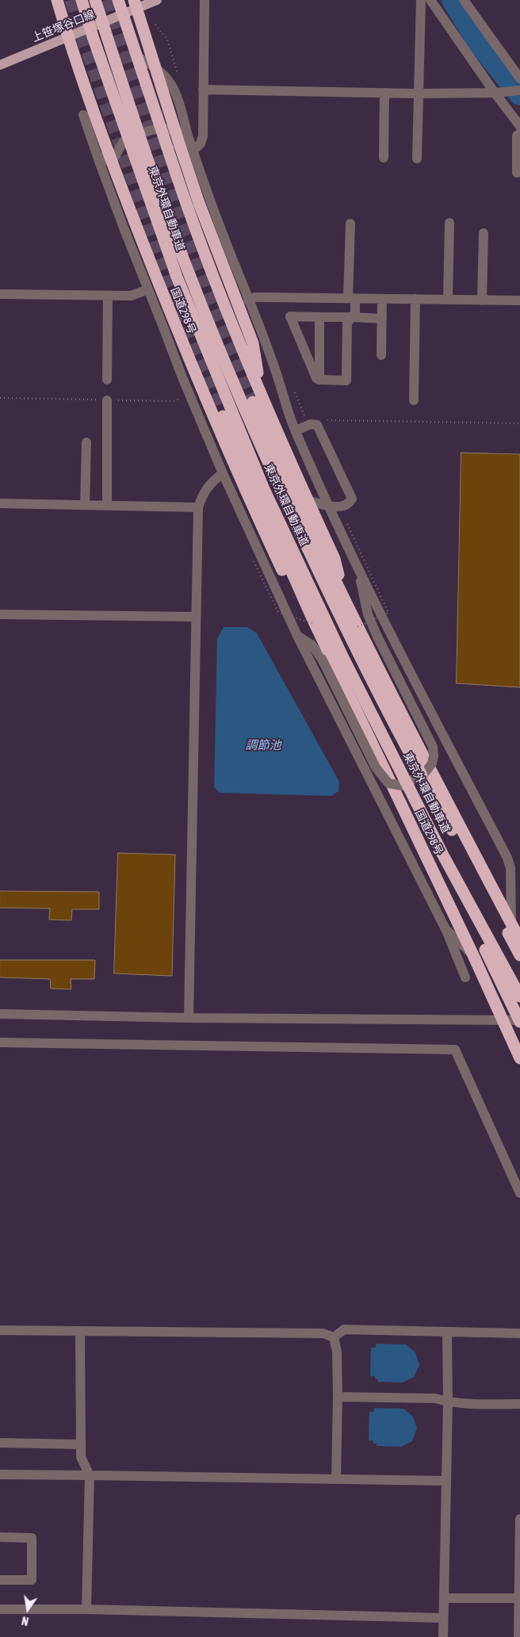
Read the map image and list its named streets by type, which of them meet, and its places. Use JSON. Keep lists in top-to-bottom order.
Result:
{
  "streets": {
    "highway": ["東京外環自動車道", "国道298号"],
    "main road": ["上笹塚谷口線"]
  },
  "crossings": [
    ["上笹塚谷口線", "国道298号"]
  ],
  "water": ["調節池"],
  "north": "bottom"
}
